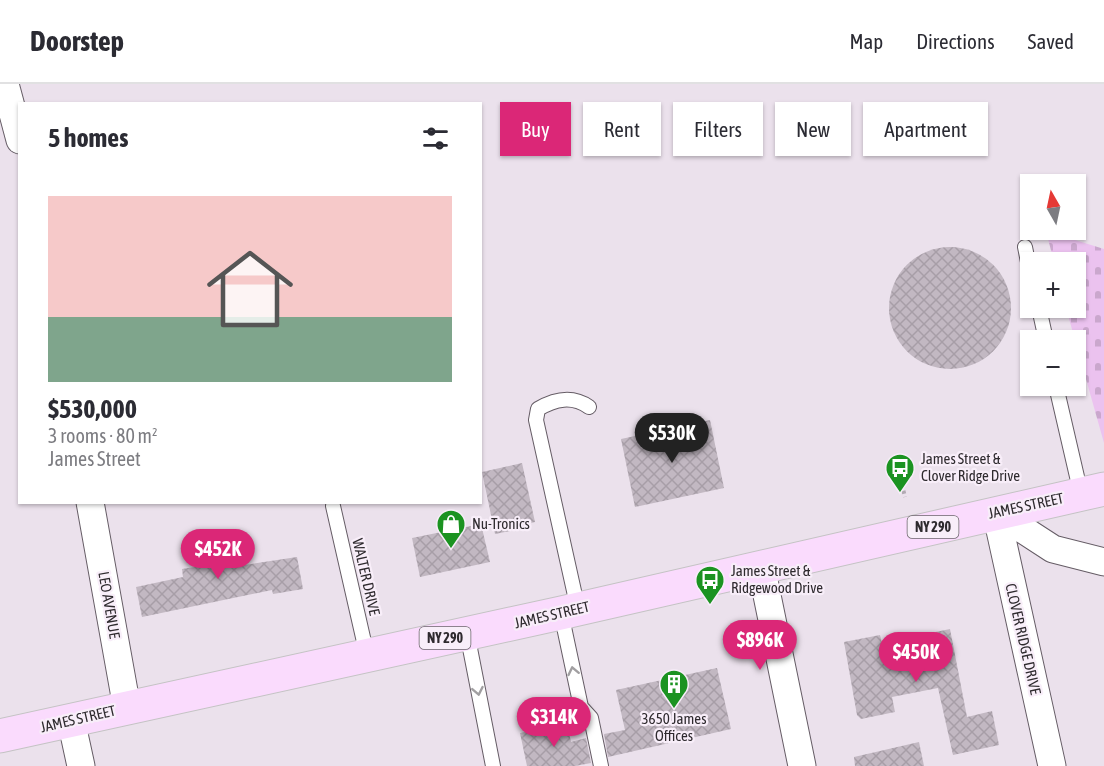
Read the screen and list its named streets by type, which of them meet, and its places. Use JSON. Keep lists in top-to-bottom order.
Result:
{
  "streets": {
    "main road": ["JAMES STREET", "NY 290"],
    "street": ["LEO AVENUE", "CLOVER RIDGE DRIVE"],
    "lane": ["WALTER DRIVE"]
  },
  "crossings": [
    ["JAMES STREET", "WALTER DRIVE"],
    ["JAMES STREET", "LEO AVENUE"],
    ["JAMES STREET", "CLOVER RIDGE DRIVE"]
  ],
  "places": {
    "bus stop": ["James Street & Clover Ridge Drive", "James Street & Ridgewood Drive"],
    "shop": ["Nu-Tronics"],
    "building": ["3650 James Offices"]
  },
  "north": "top",
  "page": {
    "header": "Doorstep",
    "nav": ["Map", "Directions", "Saved"],
    "chip": [
      "Buy",
      "Rent",
      "Filters",
      "New",
      "Apartment"
    ],
    "heading": "5 homes",
    "map_buttons": ["+", "−"],
    "list": [
      {
        "name": "$530,000",
        "note": "3 rooms · 80 m² · James Street"
      }
    ],
    "price": [
      "$530K",
      "$452K",
      "$896K",
      "$450K",
      "$314K"
    ]
  }
}
